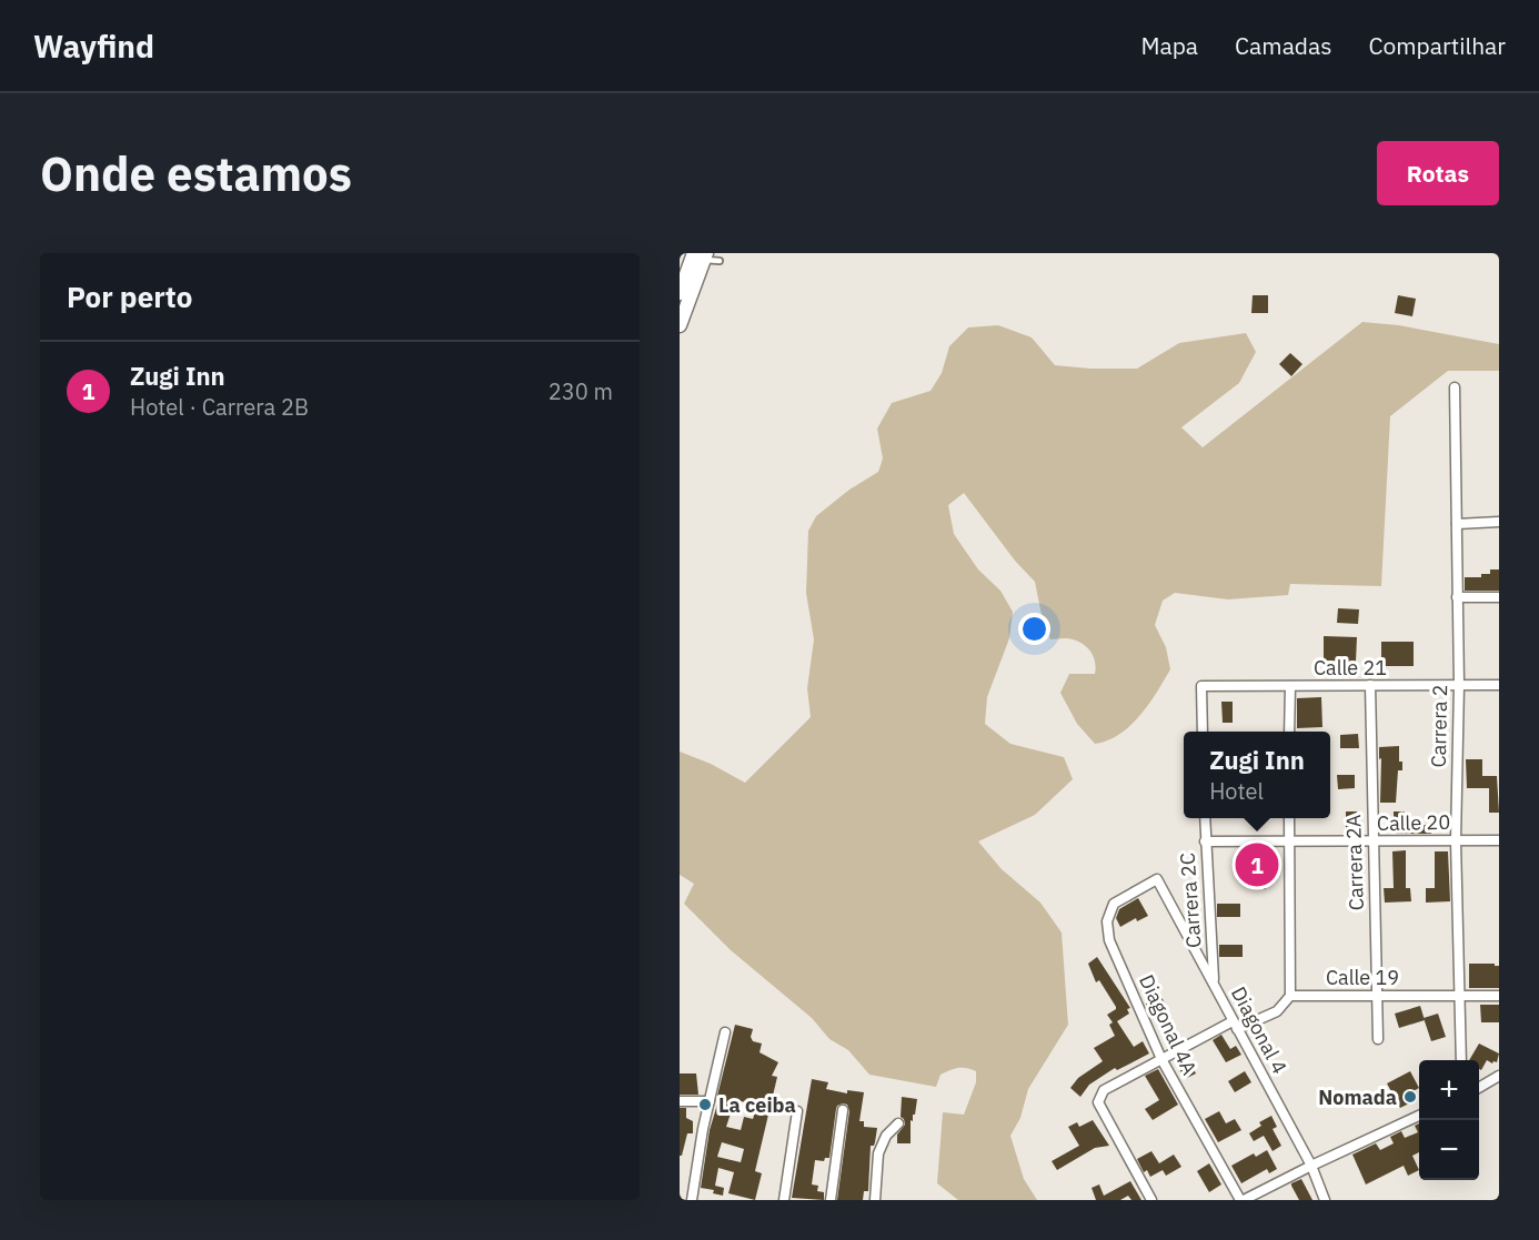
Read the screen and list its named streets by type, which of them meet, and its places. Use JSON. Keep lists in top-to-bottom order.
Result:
{
  "streets": {
    "street": [
      "Calle 21",
      "Carrera 2",
      "Calle 20",
      "Carrera 2A",
      "Carrera 2C",
      "Calle 19",
      "Diagonal 4A",
      "Diagonal 4"
    ]
  },
  "crossings": [
    ["Calle 21", "Carrera 2"],
    ["Calle 21", "Carrera 2A"],
    ["Carrera 2", "Calle 20"],
    ["Carrera 2", "Calle 19"],
    ["Calle 20", "Carrera 2A"],
    ["Calle 20", "Carrera 2C"],
    ["Carrera 2A", "Calle 19"],
    ["Carrera 2C", "Diagonal 4"],
    ["Diagonal 4A", "Diagonal 4"]
  ],
  "places": ["Nomada", "La ceiba"],
  "page": {
    "header": "Wayfind",
    "nav": ["Mapa", "Camadas", "Compartilhar"],
    "buttons": "Rotas",
    "title": "Onde estamos",
    "heading": "Por perto",
    "list": [
      {
        "mark": "1",
        "name": "Zugi Inn",
        "note": "Hotel · Carrera 2B",
        "value": "230 m"
      }
    ],
    "popup": ["Zugi Inn", "Hotel"],
    "pins": "1",
    "map_buttons": ["+", "−"]
  }
}
